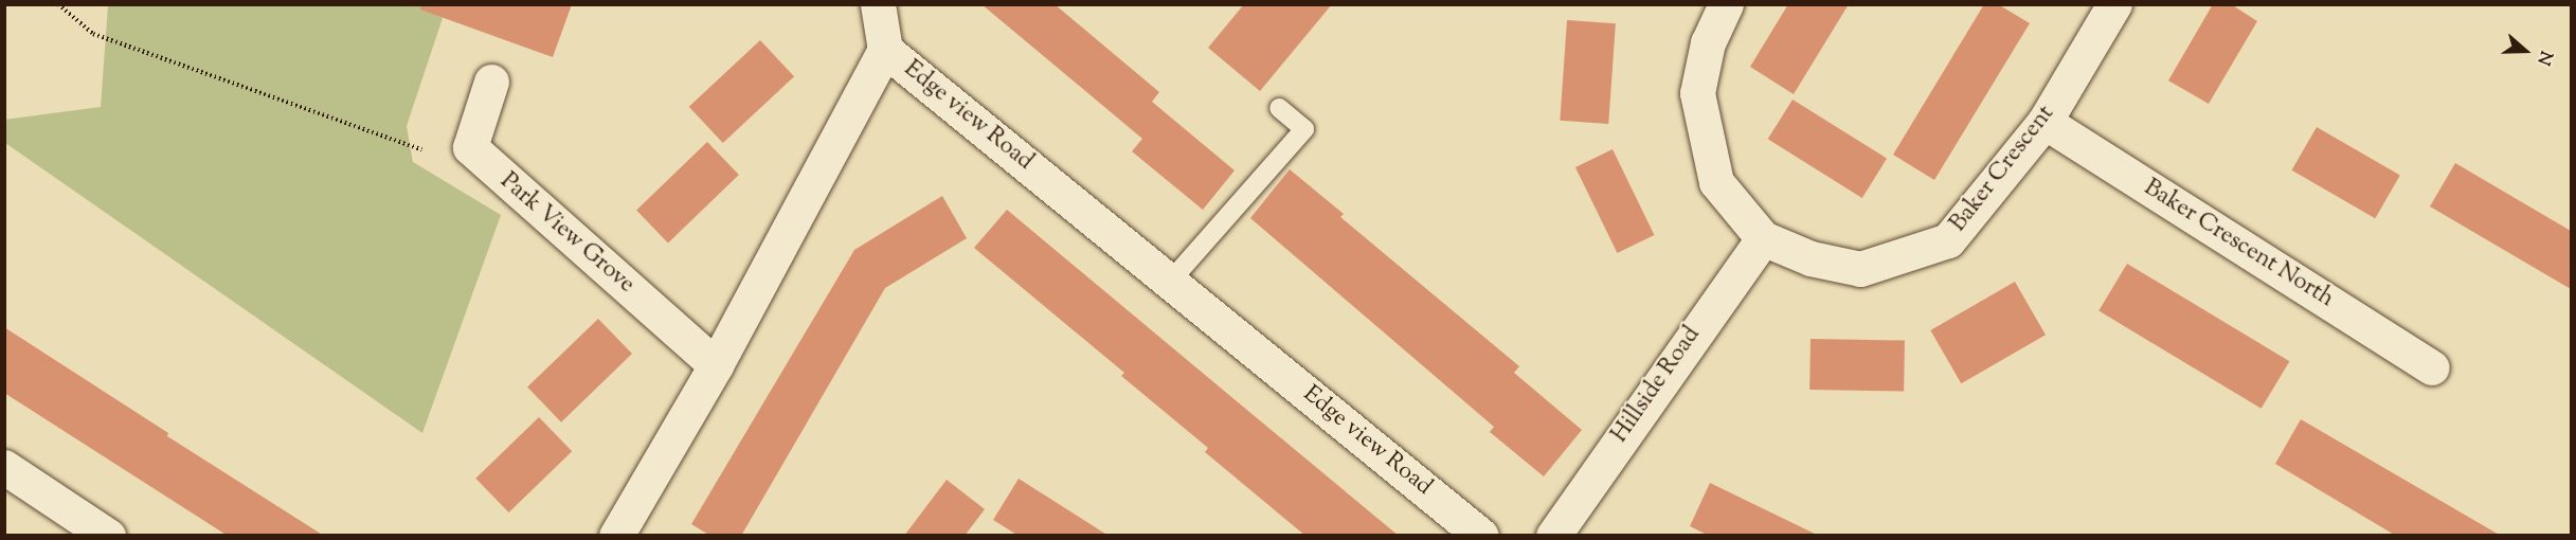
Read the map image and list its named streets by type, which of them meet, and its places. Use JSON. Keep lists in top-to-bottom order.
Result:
{
  "streets": {
    "street": [
      "Edge view Road",
      "Baker Crescent",
      "Park View Grove",
      "Baker Crescent North",
      "Hillside Road"
    ]
  },
  "crossings": [
    ["Edge view Road", "Park View Grove"],
    ["Baker Crescent", "Baker Crescent North"],
    ["Baker Crescent", "Hillside Road"]
  ],
  "north": "right"
}
